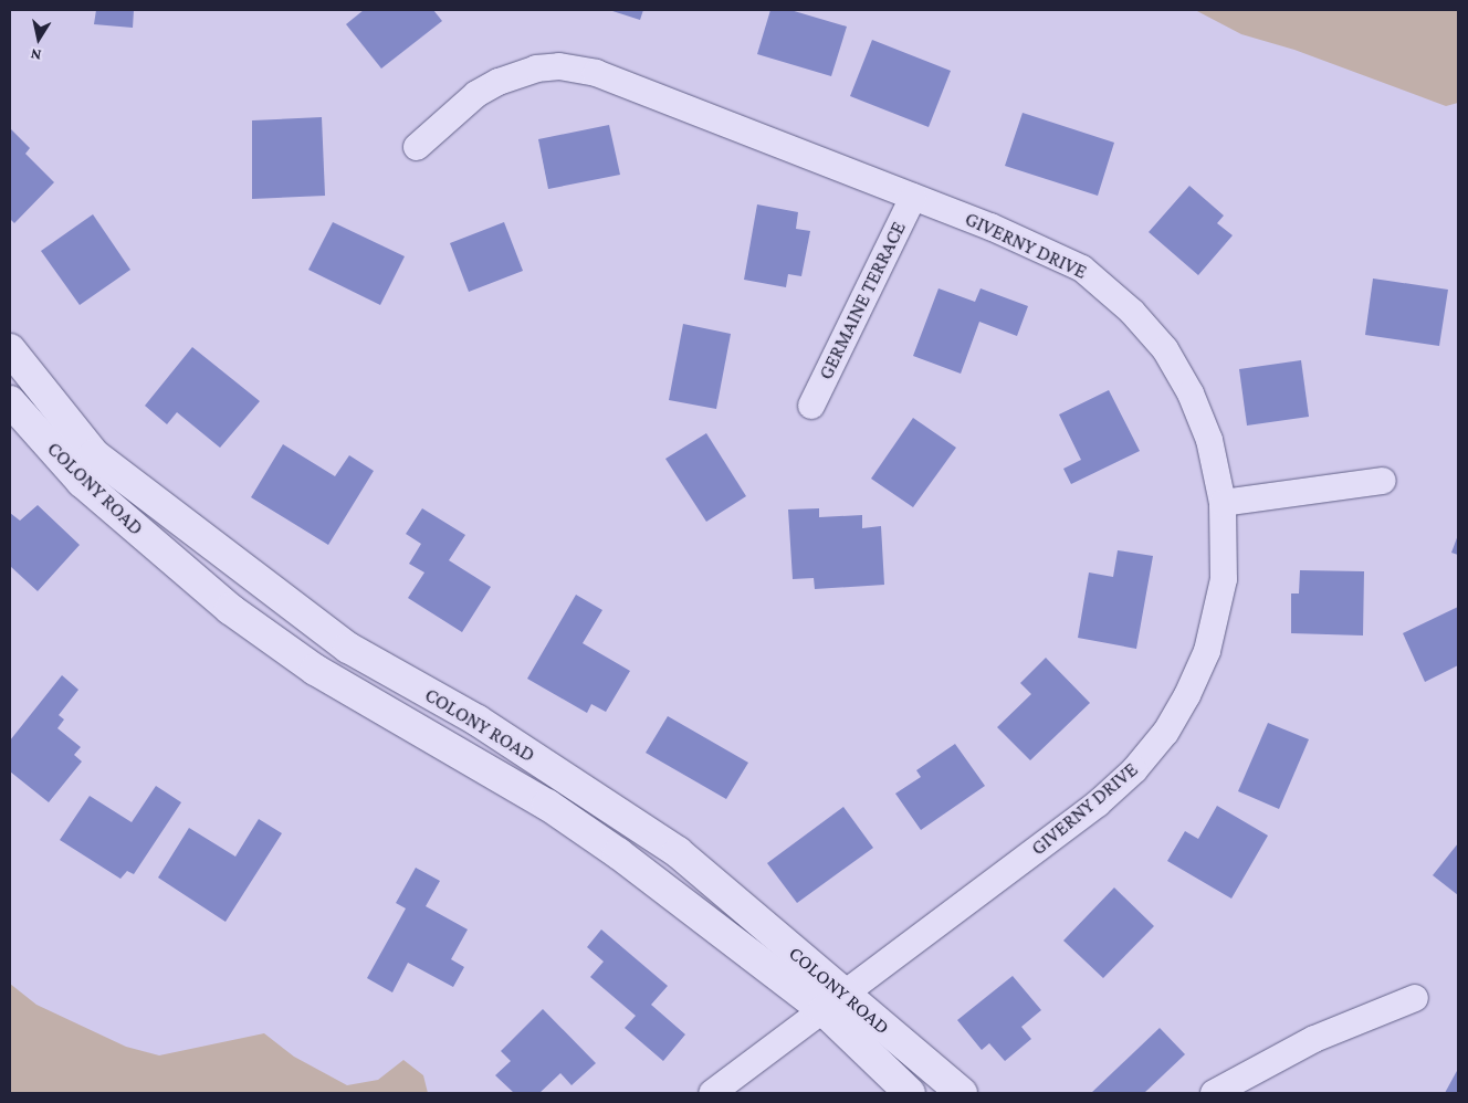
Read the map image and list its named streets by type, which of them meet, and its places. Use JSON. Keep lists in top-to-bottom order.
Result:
{
  "streets": {
    "main road": ["COLONY ROAD"],
    "street": ["GIVERNY DRIVE", "GERMAINE TERRACE"]
  },
  "crossings": [
    ["GIVERNY DRIVE", "GERMAINE TERRACE"],
    ["GIVERNY DRIVE", "COLONY ROAD"]
  ],
  "north": "bottom"
}
